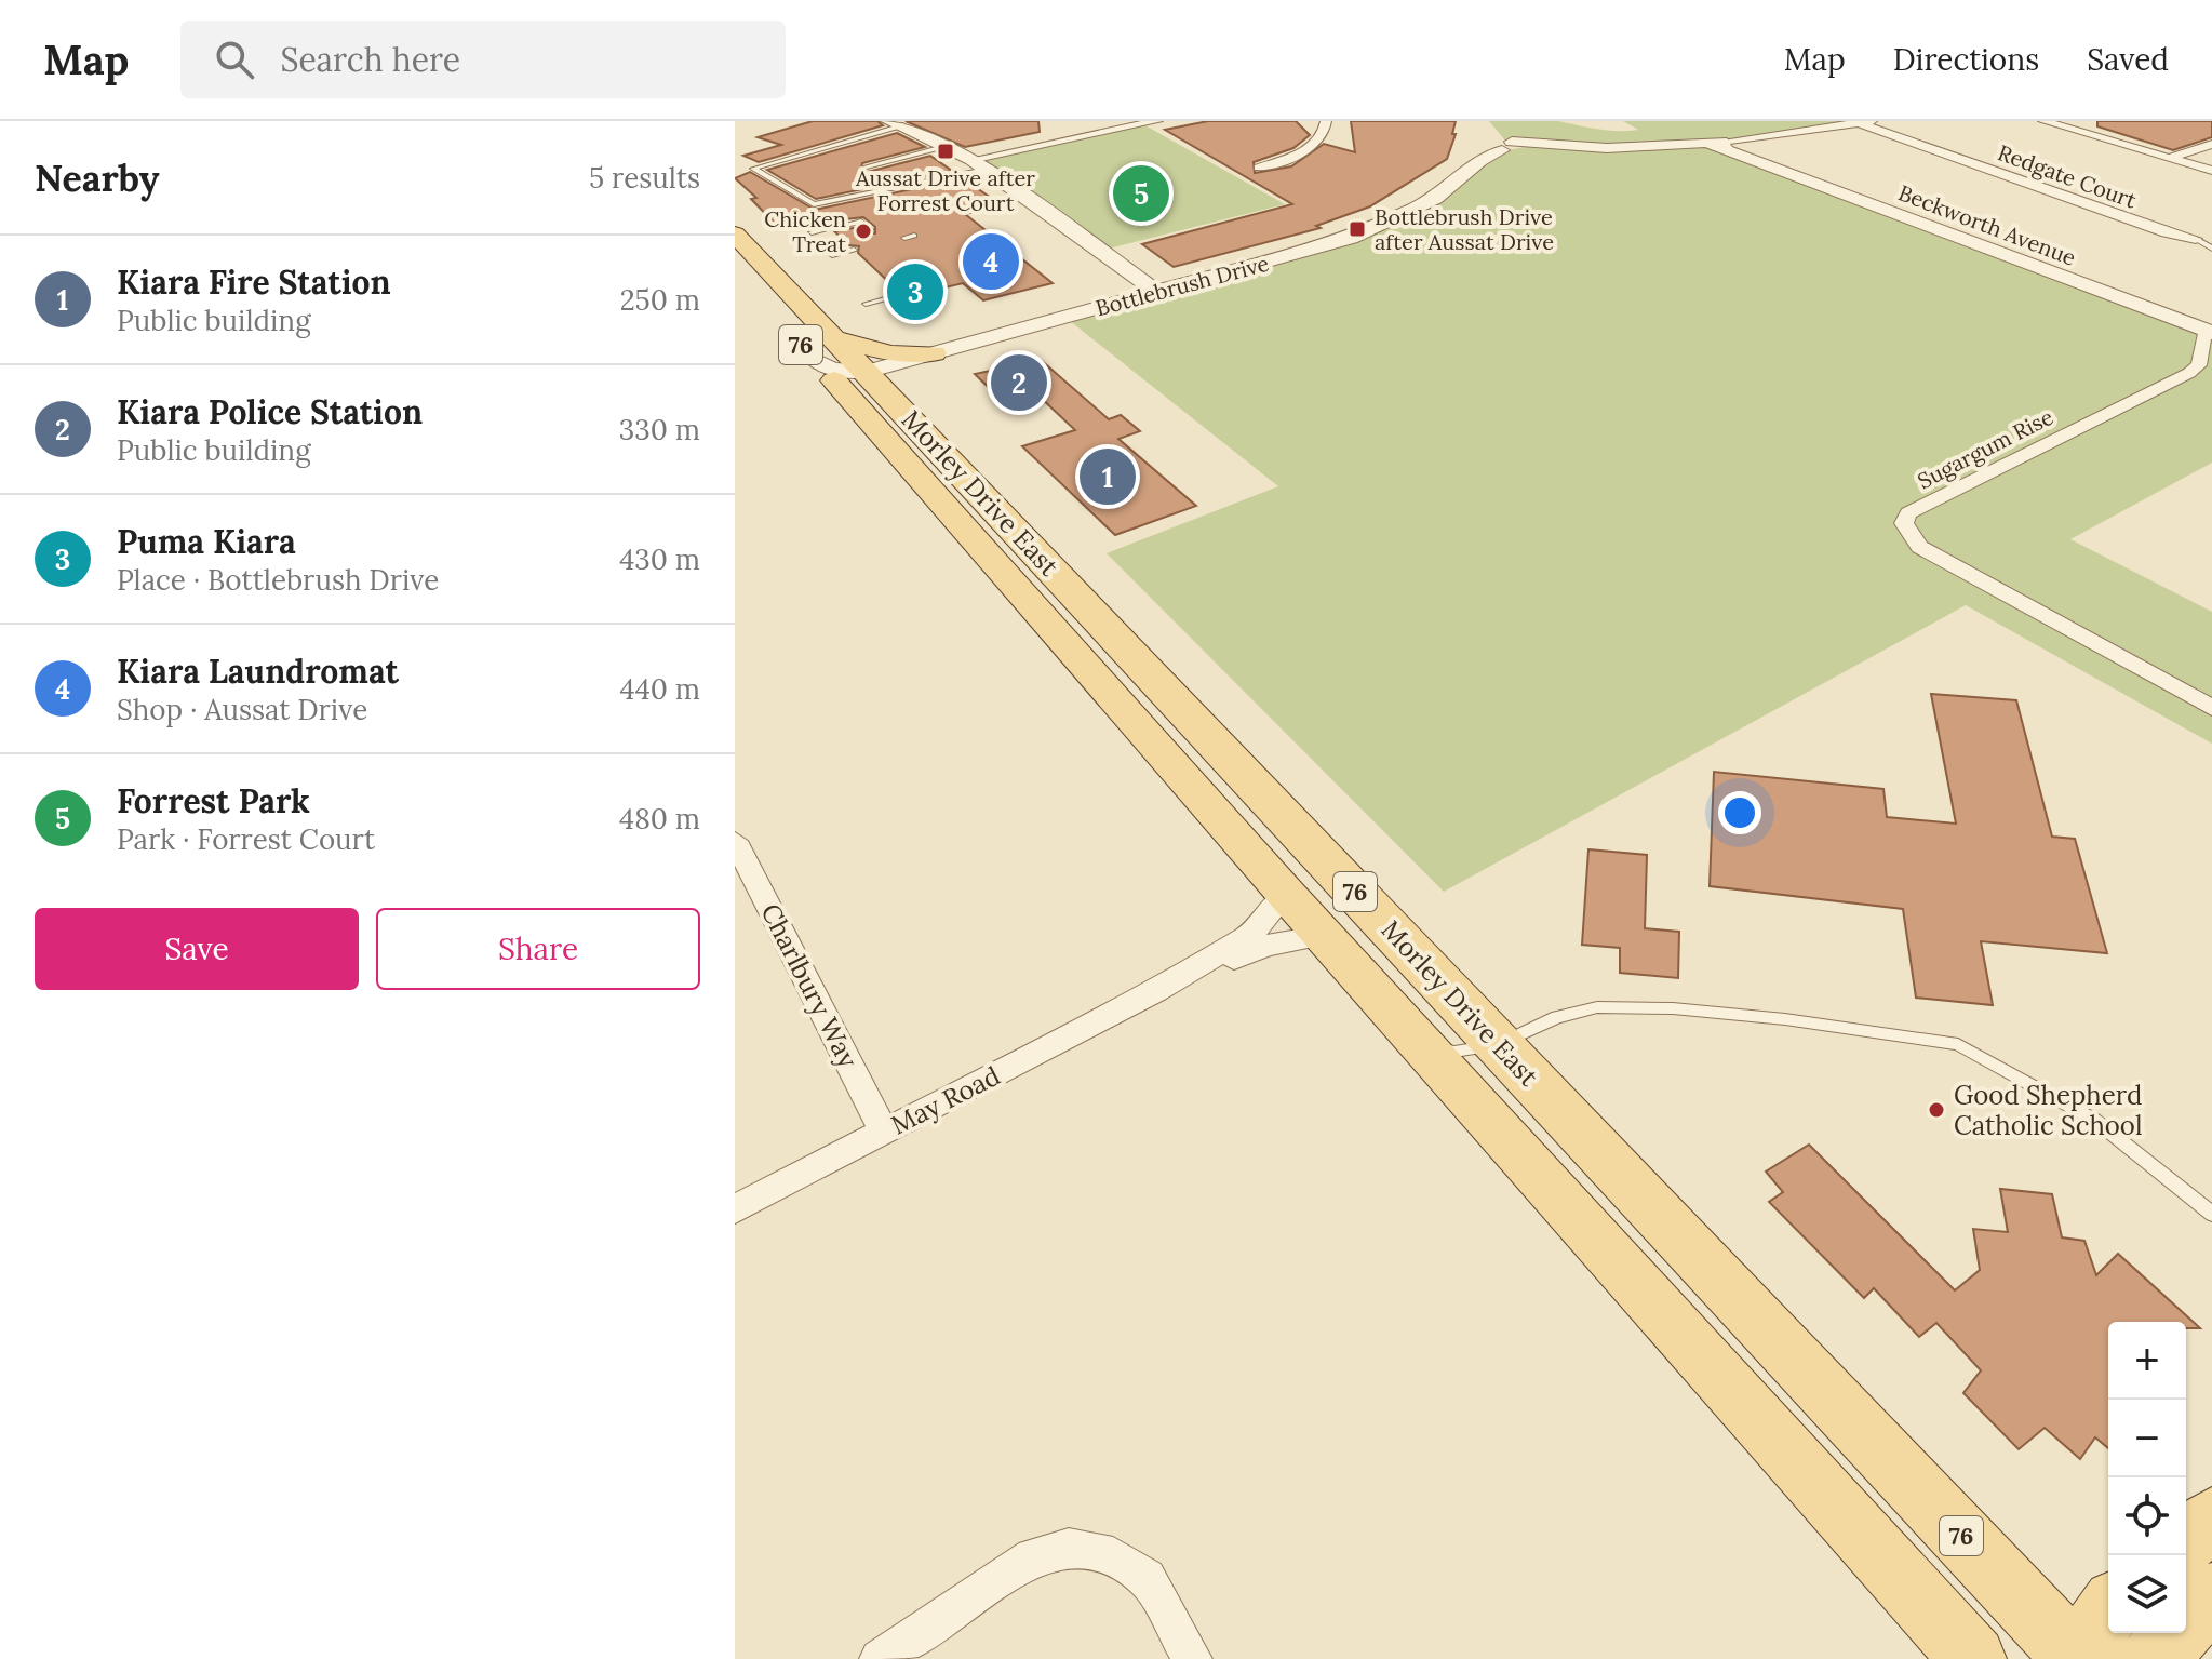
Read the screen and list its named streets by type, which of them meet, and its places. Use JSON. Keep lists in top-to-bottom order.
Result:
{
  "streets": {
    "main road": ["76", "Morley Drive East"],
    "street": [
      "Redgate Court",
      "Beckworth Avenue",
      "Bottlebrush Drive",
      "Sugargum Rise",
      "Charlbury Way",
      "May Road"
    ]
  },
  "crossings": [
    ["Beckworth Avenue", "Bottlebrush Drive"],
    ["Beckworth Avenue", "Sugargum Rise"],
    ["Bottlebrush Drive", "Morley Drive East"],
    ["Morley Drive East", "May Road"],
    ["Charlbury Way", "May Road"]
  ],
  "places": {
    "transit": ["Aussat Drive after Forrest Court", "Bottlebrush Drive after Aussat Drive"],
    "other": ["Chicken Treat", "Good Shepherd Catholic School"]
  },
  "page": {
    "header": "Map",
    "search": "Search here",
    "nav": ["Map", "Directions", "Saved"],
    "heading": ["Nearby", "5 results"],
    "pins": [
      "5",
      "4",
      "3",
      "2",
      "1"
    ],
    "list": [
      {
        "mark": "1",
        "name": "Kiara Fire Station",
        "note": "Public building",
        "value": "250 m"
      },
      {
        "mark": "2",
        "name": "Kiara Police Station",
        "note": "Public building",
        "value": "330 m"
      },
      {
        "mark": "3",
        "name": "Puma Kiara",
        "note": "Place · Bottlebrush Drive",
        "value": "430 m"
      },
      {
        "mark": "4",
        "name": "Kiara Laundromat",
        "note": "Shop · Aussat Drive",
        "value": "440 m"
      },
      {
        "mark": "5",
        "name": "Forrest Park",
        "note": "Park · Forrest Court",
        "value": "480 m"
      }
    ],
    "buttons": ["Save", "Share"],
    "map_buttons": ["+", "−"]
  }
}
